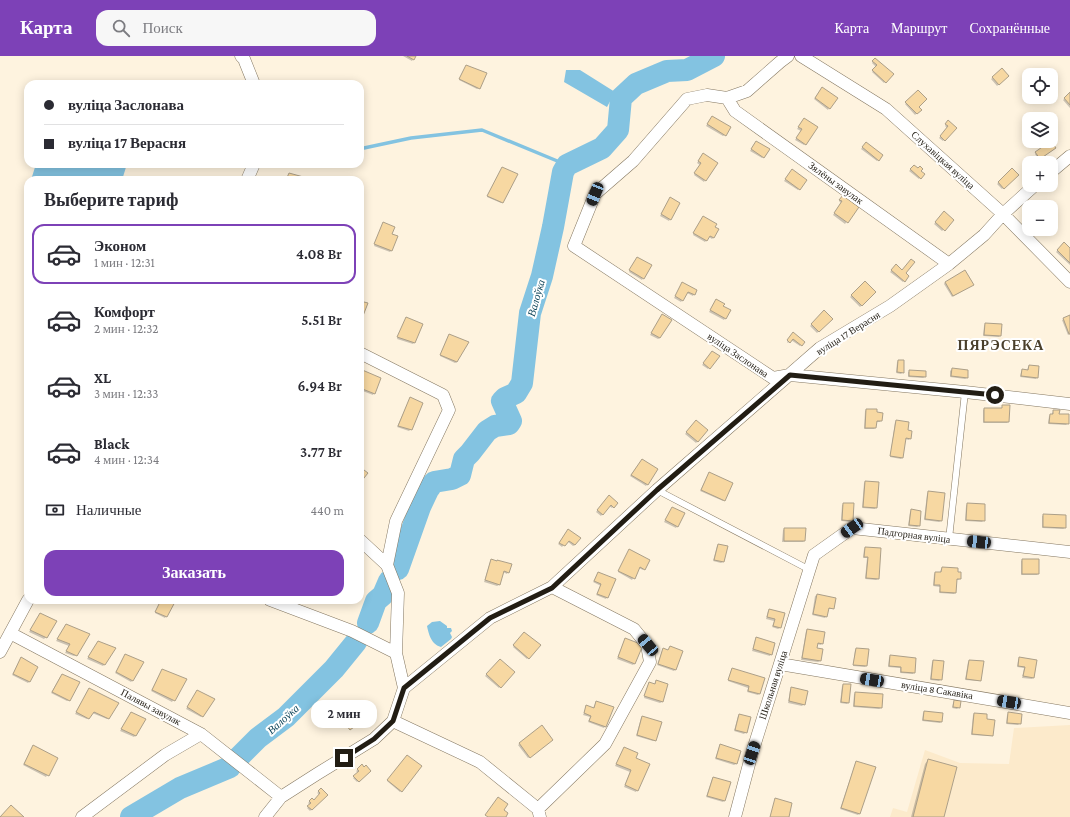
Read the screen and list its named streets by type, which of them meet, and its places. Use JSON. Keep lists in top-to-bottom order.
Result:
{
  "streets": {
    "street": [
      "Слухавіцкая вуліца",
      "Зялёны завулак",
      "вуліца 17 Верасня",
      "вуліца Заслонава",
      "Падгорная вуліца",
      "Школьная вуліца",
      "вуліца 8 Сакавіка",
      "Палявы завулак"
    ]
  },
  "crossings": [
    ["Слухавіцкая вуліца", "вуліца 17 Верасня"],
    ["Зялёны завулак", "вуліца 17 Верасня"],
    ["Зялёны завулак", "вуліца Заслонава"],
    ["вуліца 17 Верасня", "вуліца Заслонава"],
    ["Падгорная вуліца", "Школьная вуліца"],
    ["Школьная вуліца", "вуліца 8 Сакавіка"]
  ],
  "districts": ["ПЯРЭСЕКА"],
  "water": ["Валоўка"],
  "page": {
    "header": "Карта",
    "search": "Поиск",
    "nav": ["Карта", "Маршрут", "Сохранённые"],
    "map_buttons": ["+", "−"],
    "banner": ["вуліца Заслонава", "вуліца 17 Верасня"],
    "heading": "Выберите тариф",
    "list": [
      {
        "name": "Эконом",
        "note": "1 мин · 12:31",
        "value": "4.08 Br"
      },
      {
        "name": "Комфорт",
        "note": "2 мин · 12:32",
        "value": "5.51 Br"
      },
      {
        "name": "XL",
        "note": "3 мин · 12:33",
        "value": "6.94 Br"
      },
      {
        "name": "Black",
        "note": "4 мин · 12:34",
        "value": "3.77 Br"
      }
    ],
    "pay": ["Наличные", "440 m"],
    "buttons": "Заказать",
    "bubble": "2 мин"
  }
}
